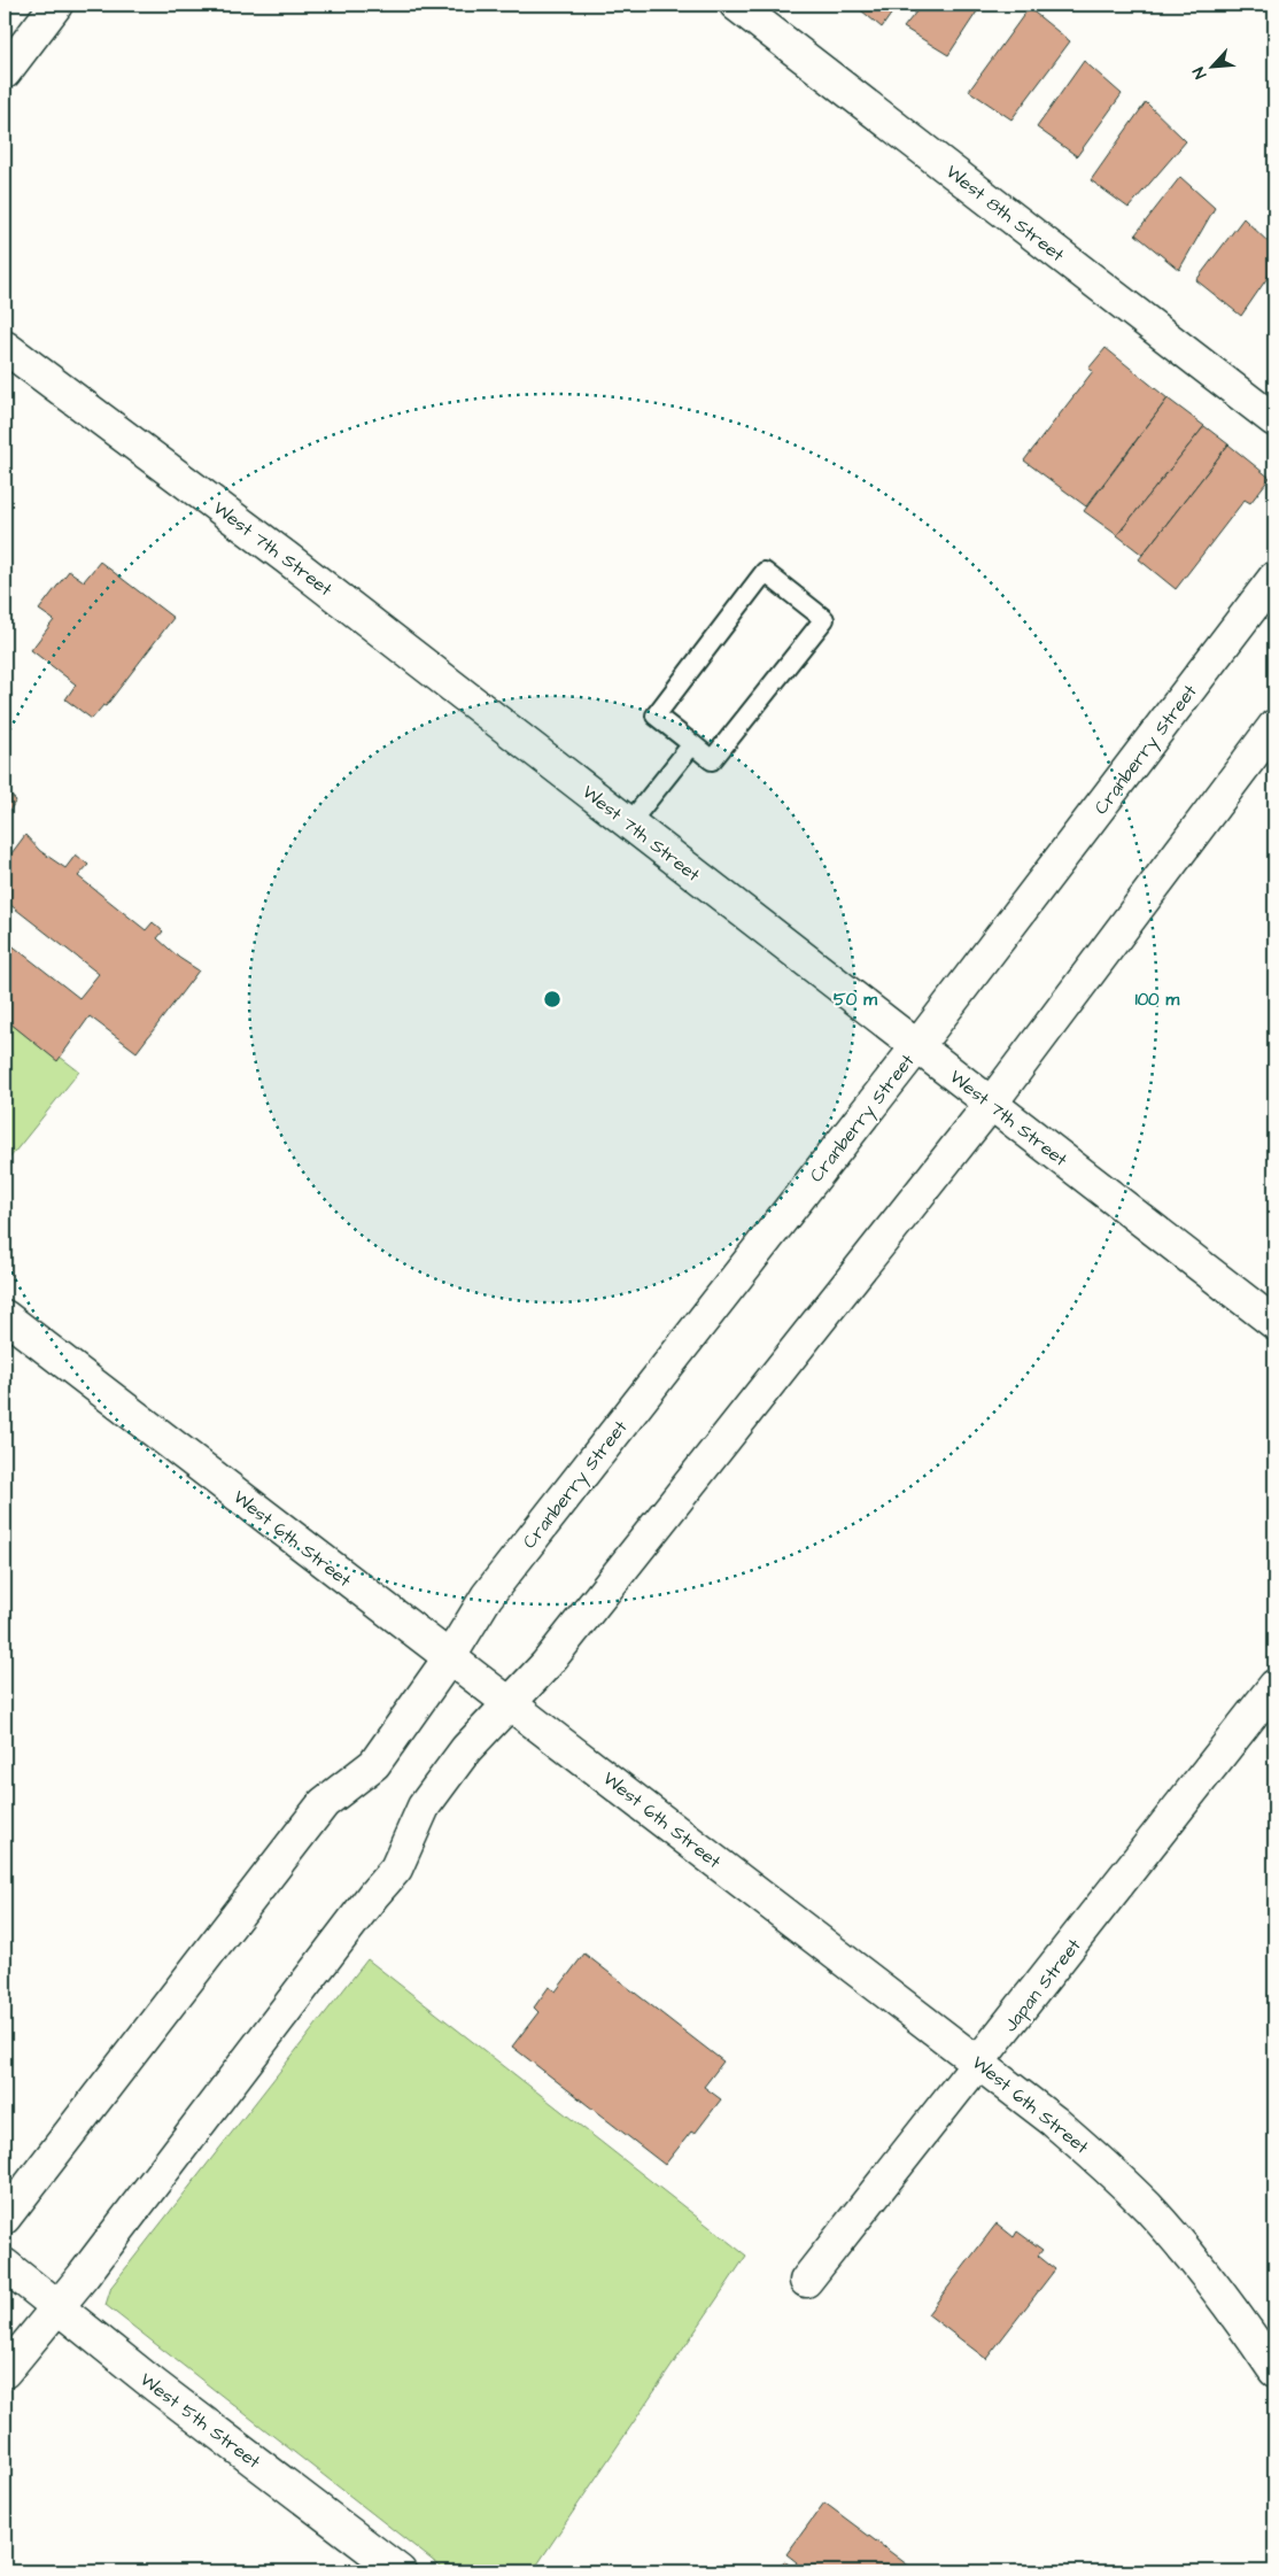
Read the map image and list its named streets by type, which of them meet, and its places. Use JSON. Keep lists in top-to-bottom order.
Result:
{
  "streets": {
    "street": [
      "West 8th Street",
      "West 7th Street",
      "Cranberry Street",
      "West 6th Street",
      "Japan Street",
      "West 5th Street"
    ]
  },
  "crossings": [
    ["West 7th Street", "Cranberry Street"],
    ["Cranberry Street", "West 6th Street"],
    ["West 6th Street", "Japan Street"]
  ],
  "north": "bottom left",
  "rings": ["50 m", "100 m"]
}
